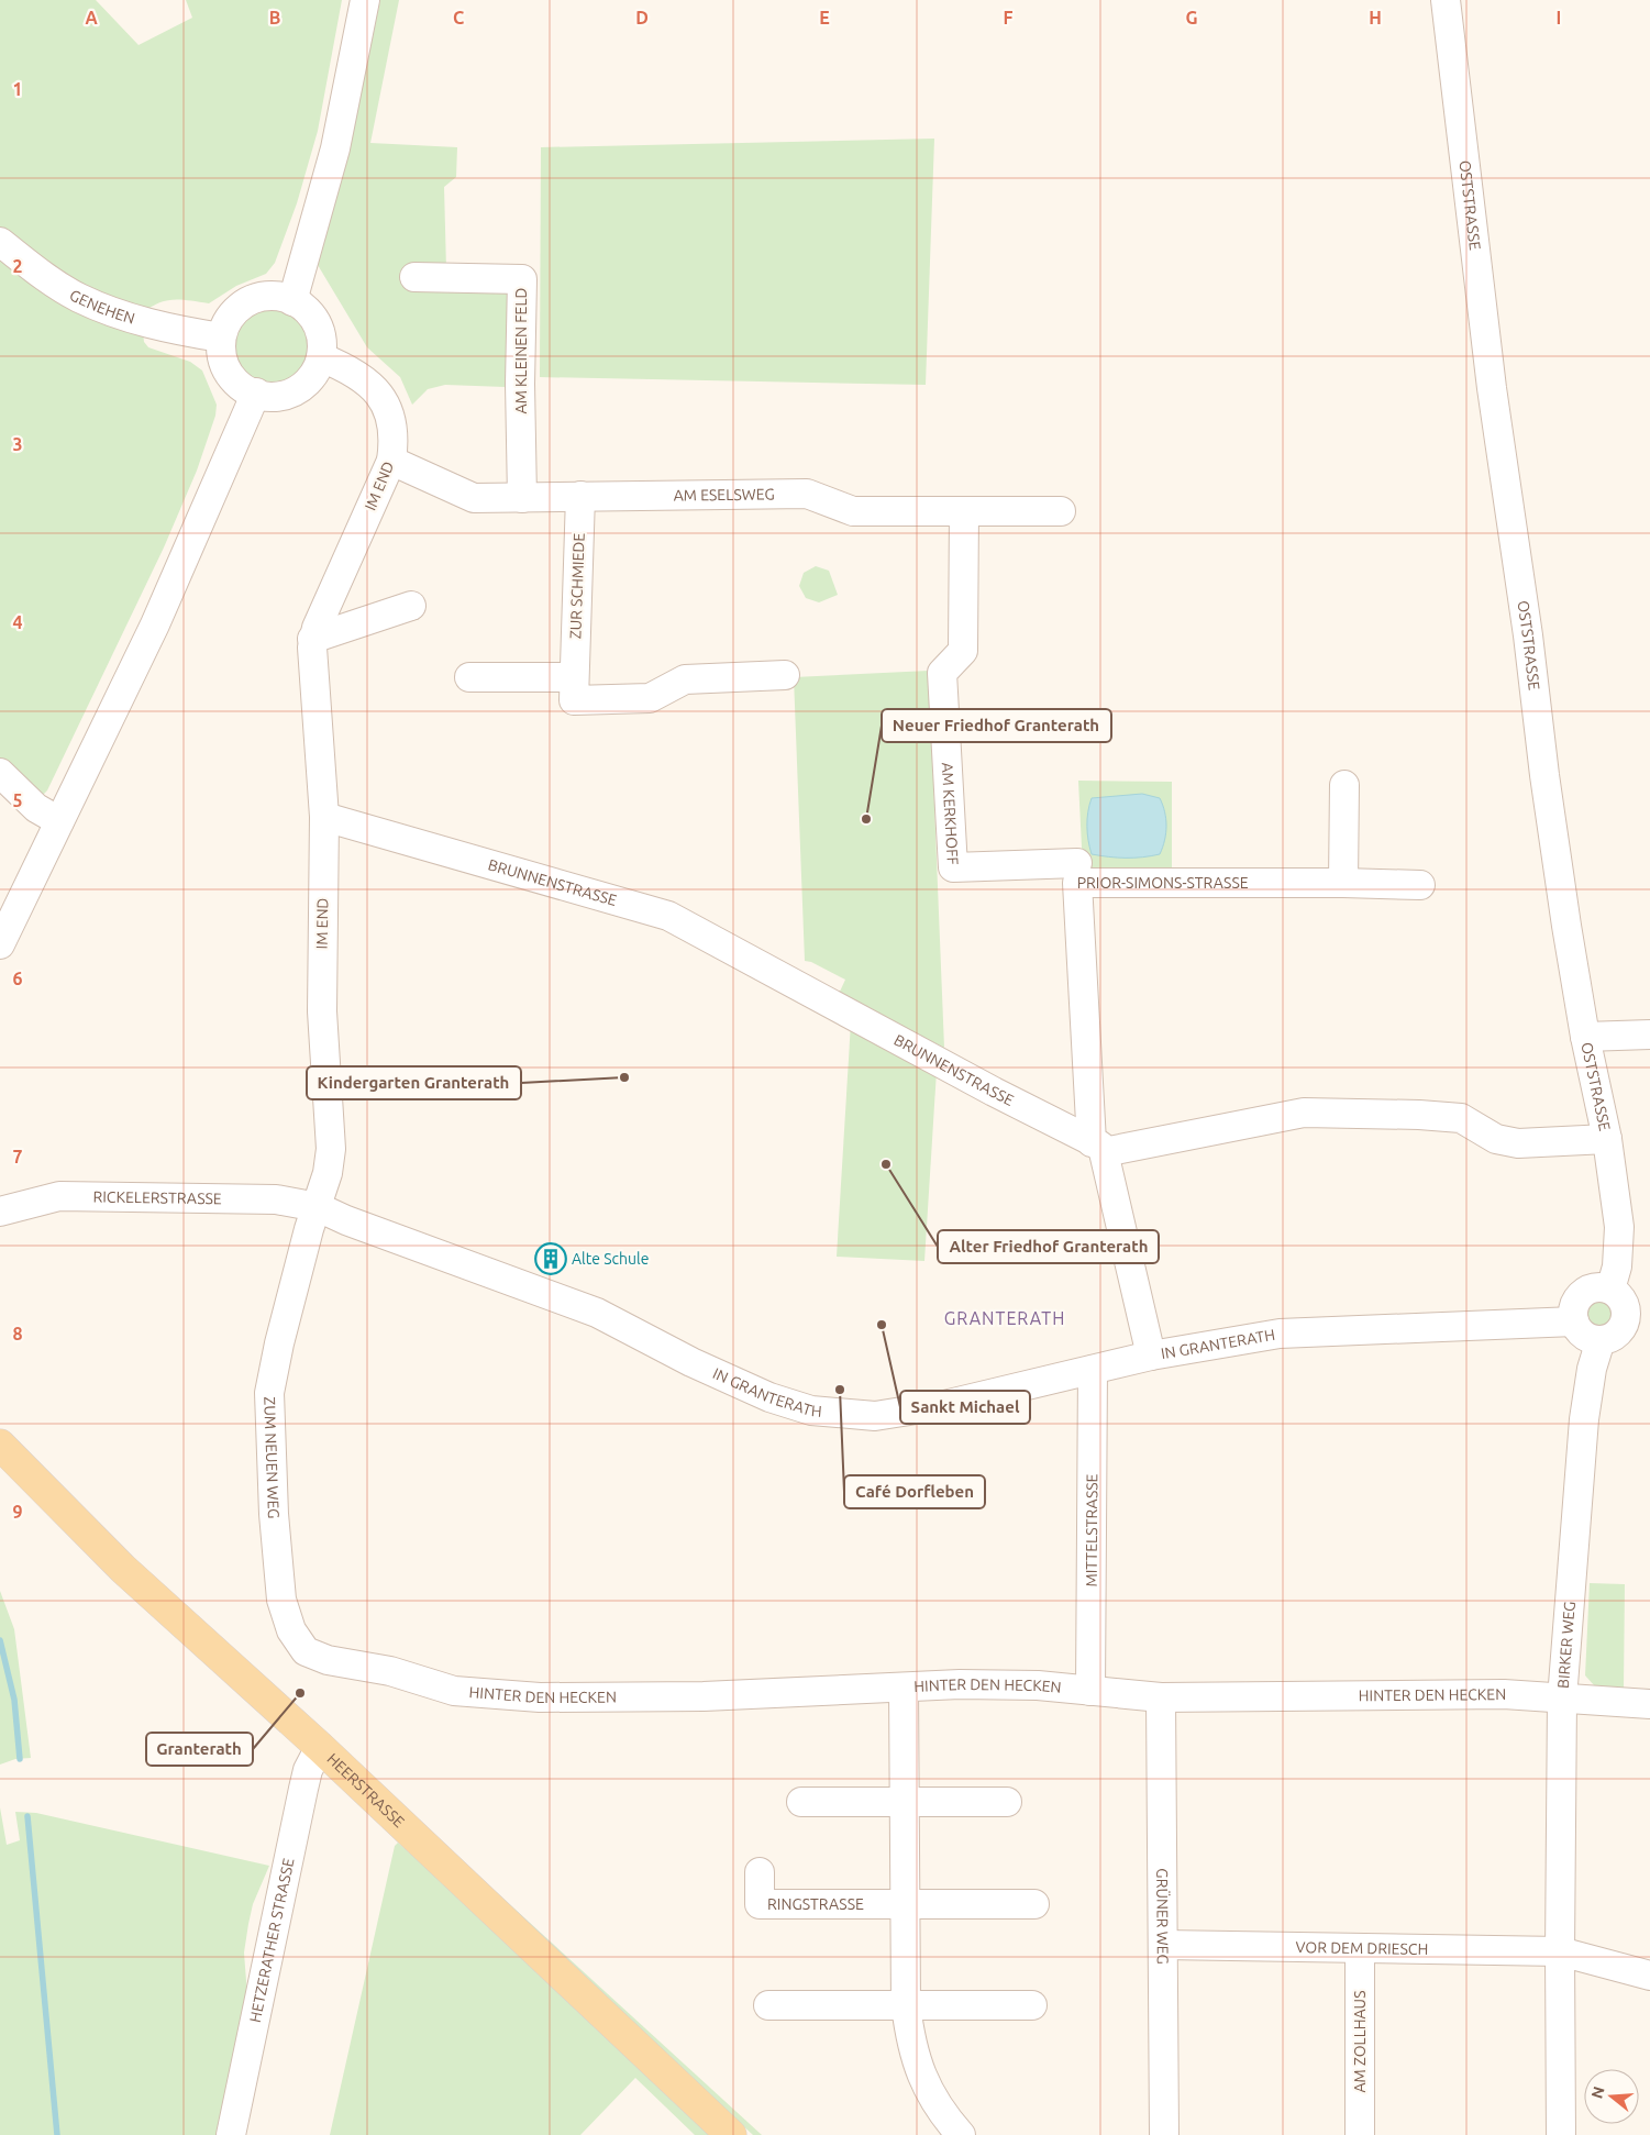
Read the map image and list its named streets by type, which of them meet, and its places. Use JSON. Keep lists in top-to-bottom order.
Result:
{
  "streets": {
    "main road": ["HEERSTRASSE"],
    "street": [
      "OSTSTRASSE",
      "GENEHEN",
      "AM KLEINEN FELD",
      "IM END",
      "AM ESELSWEG",
      "ZUR SCHMIEDE",
      "AM KERKHOFF",
      "BRUNNENSTRASSE",
      "PRIOR-SIMONS-STRASSE",
      "RICKELERSTRASSE",
      "IN GRANTERATH",
      "ZUM NEUEN WEG",
      "MITTELSTRASSE",
      "BIRKER WEG",
      "HINTER DEN HECKEN",
      "RINGSTRASSE",
      "GRÜNER WEG",
      "HETZERATHER STRASSE",
      "VOR DEM DRIESCH",
      "AM ZOLLHAUS"
    ]
  },
  "crossings": [
    ["OSTSTRASSE", "IN GRANTERATH"],
    ["OSTSTRASSE", "BIRKER WEG"],
    ["GENEHEN", "IM END"],
    ["AM KLEINEN FELD", "AM ESELSWEG"],
    ["IM END", "AM ESELSWEG"],
    ["IM END", "BRUNNENSTRASSE"],
    ["IM END", "RICKELERSTRASSE"],
    ["IM END", "IN GRANTERATH"],
    ["IM END", "ZUM NEUEN WEG"],
    ["AM ESELSWEG", "ZUR SCHMIEDE"],
    ["AM ESELSWEG", "AM KERKHOFF"],
    ["BRUNNENSTRASSE", "PRIOR-SIMONS-STRASSE"],
    ["PRIOR-SIMONS-STRASSE", "IN GRANTERATH"],
    ["RICKELERSTRASSE", "IN GRANTERATH"],
    ["RICKELERSTRASSE", "ZUM NEUEN WEG"],
    ["IN GRANTERATH", "ZUM NEUEN WEG"],
    ["IN GRANTERATH", "MITTELSTRASSE"],
    ["IN GRANTERATH", "BIRKER WEG"],
    ["ZUM NEUEN WEG", "HINTER DEN HECKEN"],
    ["MITTELSTRASSE", "HINTER DEN HECKEN"],
    ["BIRKER WEG", "HINTER DEN HECKEN"],
    ["BIRKER WEG", "VOR DEM DRIESCH"],
    ["HINTER DEN HECKEN", "GRÜNER WEG"],
    ["HEERSTRASSE", "HETZERATHER STRASSE"],
    ["GRÜNER WEG", "VOR DEM DRIESCH"],
    ["VOR DEM DRIESCH", "AM ZOLLHAUS"]
  ],
  "districts": ["GRANTERATH"],
  "places": {
    "other": [
      "Neuer Friedhof Granterath",
      "Kindergarten Granterath",
      "Alter Friedhof Granterath",
      "Sankt Michael",
      "Café Dorfleben",
      "Granterath"
    ],
    "building": ["Alte Schule"]
  },
  "north": "left",
  "grid": {
    "columns": [
      "A",
      "B",
      "C",
      "D",
      "E",
      "F",
      "G",
      "H",
      "I"
    ],
    "rows": [
      "1",
      "2",
      "3",
      "4",
      "5",
      "6",
      "7",
      "8",
      "9"
    ]
  }
}
